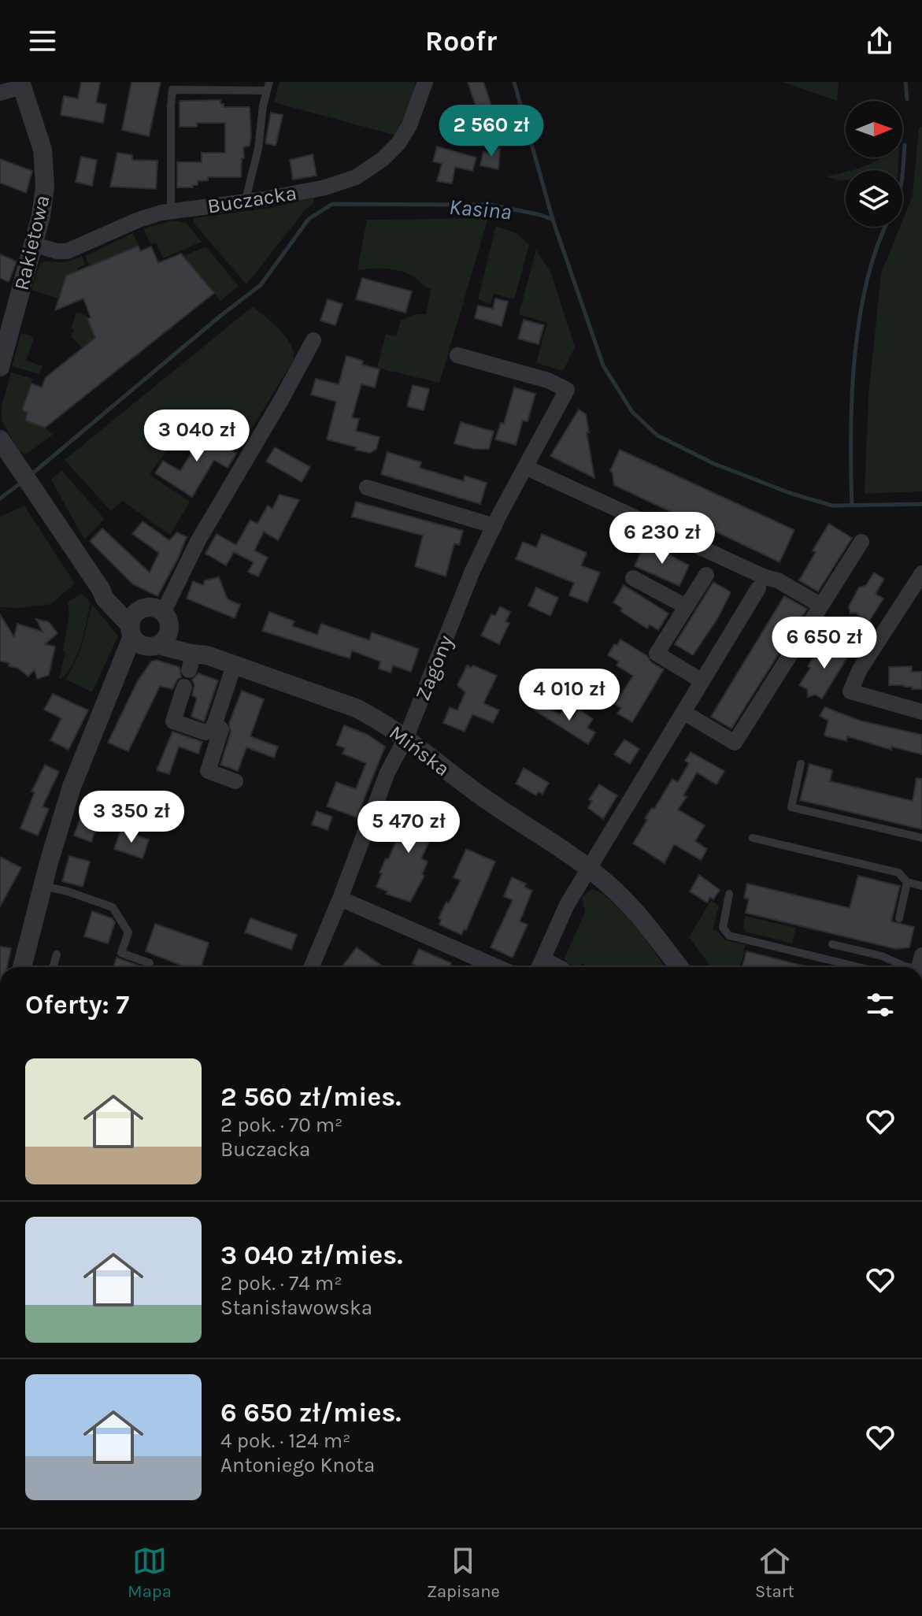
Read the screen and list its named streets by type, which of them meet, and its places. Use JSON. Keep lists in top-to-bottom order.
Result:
{
  "streets": {
    "street": [
      "Buczacka",
      "Rakietowa",
      "Zagony",
      "Mińska"
    ]
  },
  "crossings": [
    ["Buczacka", "Rakietowa"],
    ["Zagony", "Mińska"]
  ],
  "water": ["Kasina"],
  "north": "right",
  "page": {
    "header": "Roofr",
    "price": [
      "2 560 zł",
      "3 040 zł",
      "6 230 zł",
      "6 650 zł",
      "4 010 zł",
      "3 350 zł",
      "5 470 zł"
    ],
    "heading": "Oferty: 7",
    "list": [
      {
        "name": "2 560 zł/mies.",
        "note": "2 pok. · 70 m² · Buczacka"
      },
      {
        "name": "3 040 zł/mies.",
        "note": "2 pok. · 74 m² · Stanisławowska"
      },
      {
        "name": "6 650 zł/mies.",
        "note": "4 pok. · 124 m² · Antoniego Knota"
      }
    ],
    "tabs": ["Mapa", "Zapisane", "Start"]
  }
}
